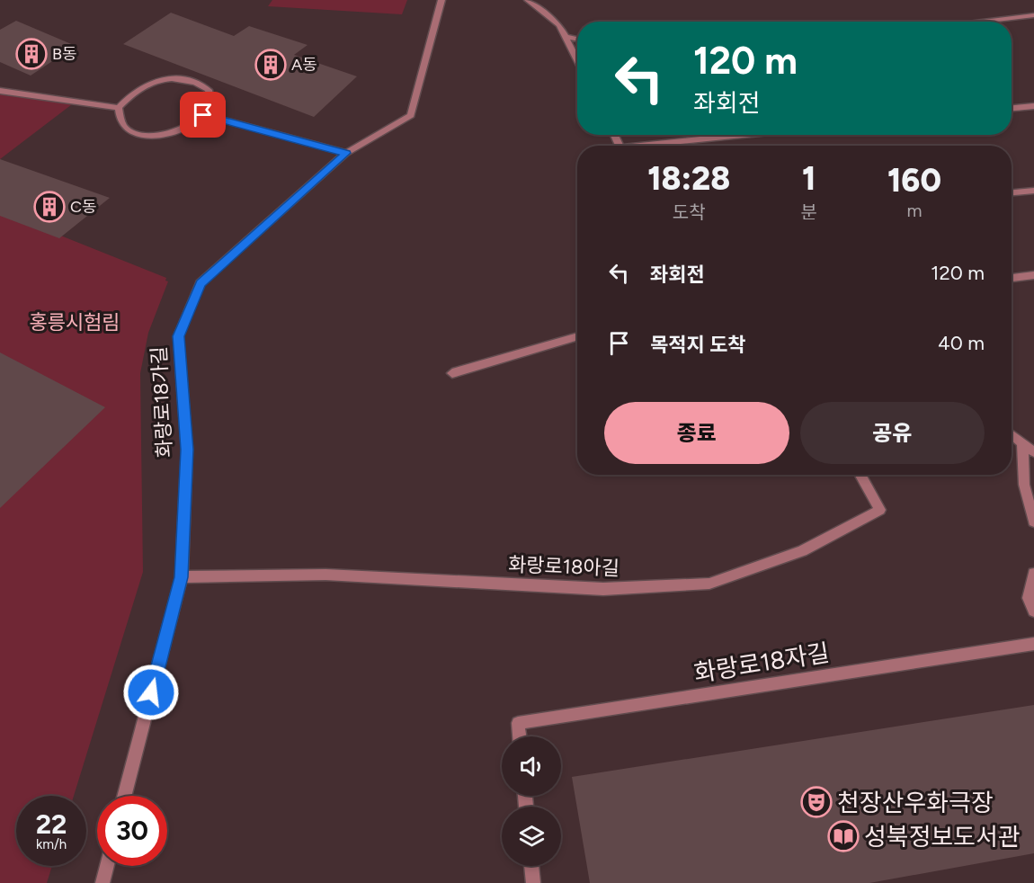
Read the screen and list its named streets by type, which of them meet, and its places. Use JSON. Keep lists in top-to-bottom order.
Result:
{
  "streets": {
    "street": ["화랑로18가길", "화랑로18아길", "화랑로18자길"]
  },
  "crossings": [
    ["화랑로18가길", "화랑로18아길"]
  ],
  "parks": ["홍릉시험림"],
  "places": {
    "building": ["B동", "A동", "C동"],
    "theatre": ["천장산우화극장"],
    "library": ["성북정보도서관"]
  },
  "page": {
    "turn": ["120 m", "좌회전"],
    "eta": [
      "18:28",
      "도착",
      "1",
      "분",
      "160",
      "m"
    ],
    "list": [
      {
        "name": "좌회전",
        "value": "120 m"
      },
      {
        "name": "목적지 도착",
        "value": "40 m"
      }
    ],
    "buttons": ["종료", "공유"],
    "speed": "22 km/h",
    "limit": "30"
  }
}
